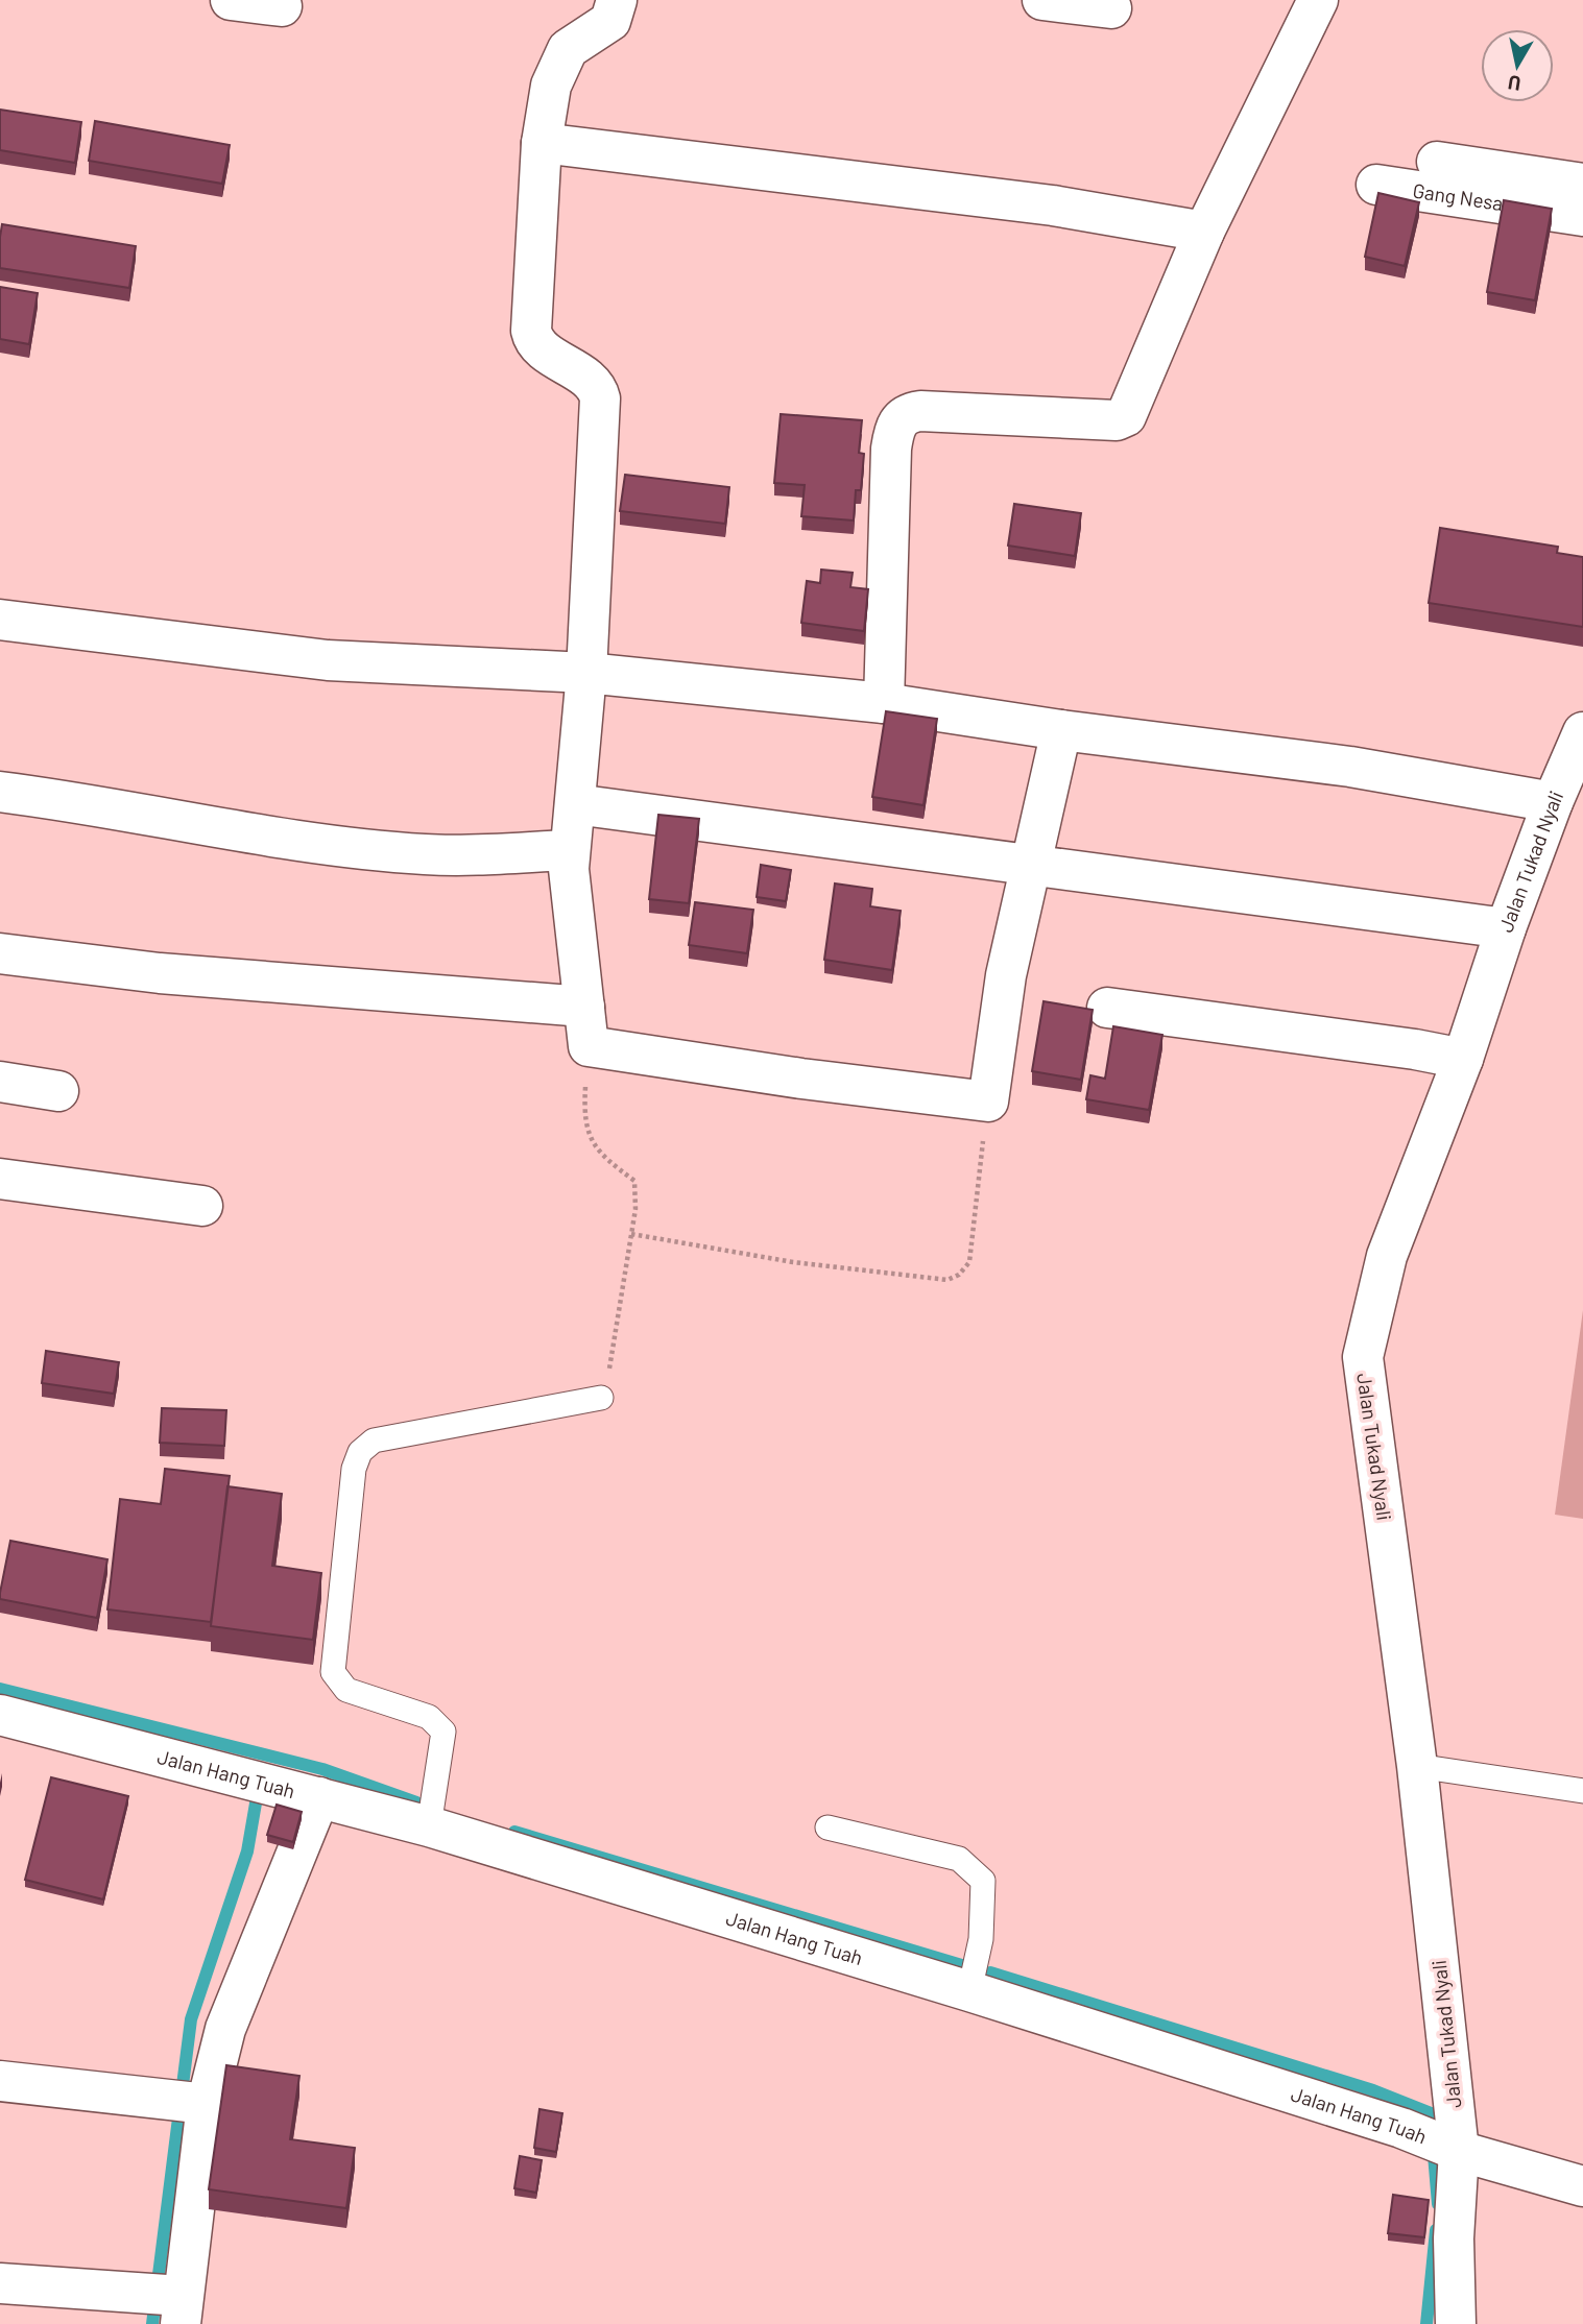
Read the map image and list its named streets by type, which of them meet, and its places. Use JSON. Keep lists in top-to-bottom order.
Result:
{
  "streets": {
    "street": ["Gang Nesa", "Jalan Tukad Nyali", "Jalan Hang Tuah"]
  },
  "crossings": [
    ["Jalan Tukad Nyali", "Jalan Hang Tuah"]
  ],
  "north": "bottom"
}
